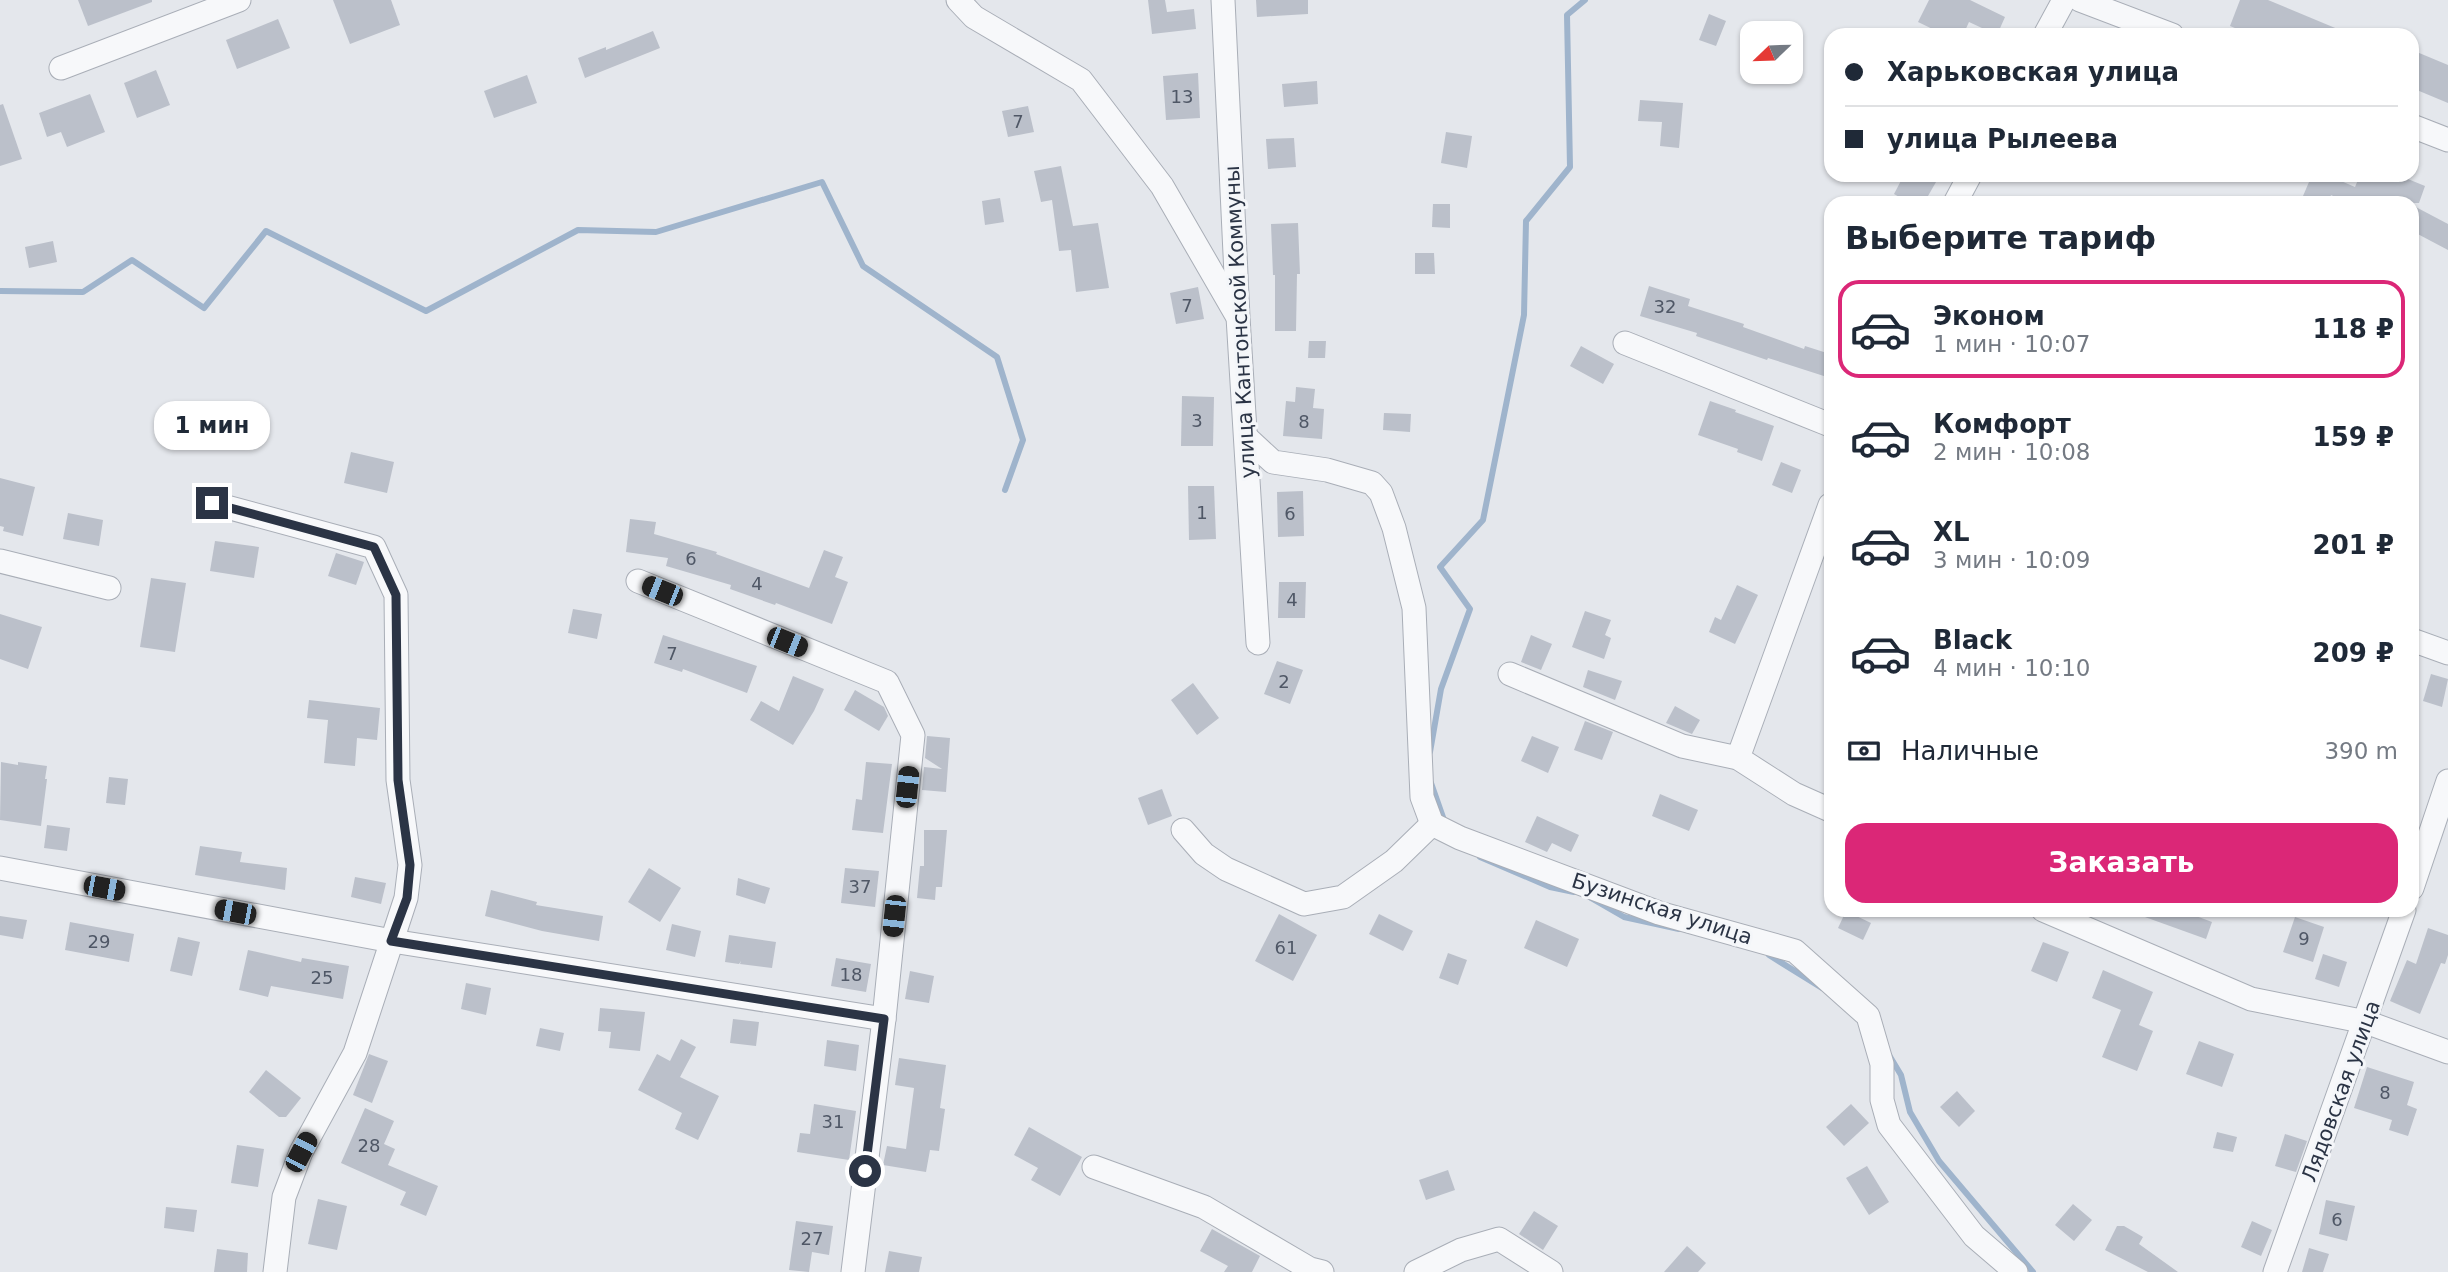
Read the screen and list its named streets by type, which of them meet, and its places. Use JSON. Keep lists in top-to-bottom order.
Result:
{
  "streets": {
    "street": ["улица Кантонской Коммуны", "Бузинская улица", "Лядовская улица"]
  },
  "house_numbers": [
    "13",
    "7",
    "7",
    "32",
    "3",
    "8",
    "1",
    "6",
    "6",
    "4",
    "4",
    "7",
    "2",
    "37",
    "9",
    "29",
    "61",
    "18",
    "25",
    "8",
    "31",
    "28",
    "6",
    "27"
  ],
  "north": "bottom left",
  "page": {
    "banner": ["Харьковская улица", "улица Рылеева"],
    "heading": "Выберите тариф",
    "list": [
      {
        "name": "Эконом",
        "note": "1 мин · 10:07",
        "value": "118 ₽"
      },
      {
        "name": "Комфорт",
        "note": "2 мин · 10:08",
        "value": "159 ₽"
      },
      {
        "name": "XL",
        "note": "3 мин · 10:09",
        "value": "201 ₽"
      },
      {
        "name": "Black",
        "note": "4 мин · 10:10",
        "value": "209 ₽"
      }
    ],
    "bubble": "1 мин",
    "pay": ["Наличные", "390 m"],
    "buttons": "Заказать"
  }
}
